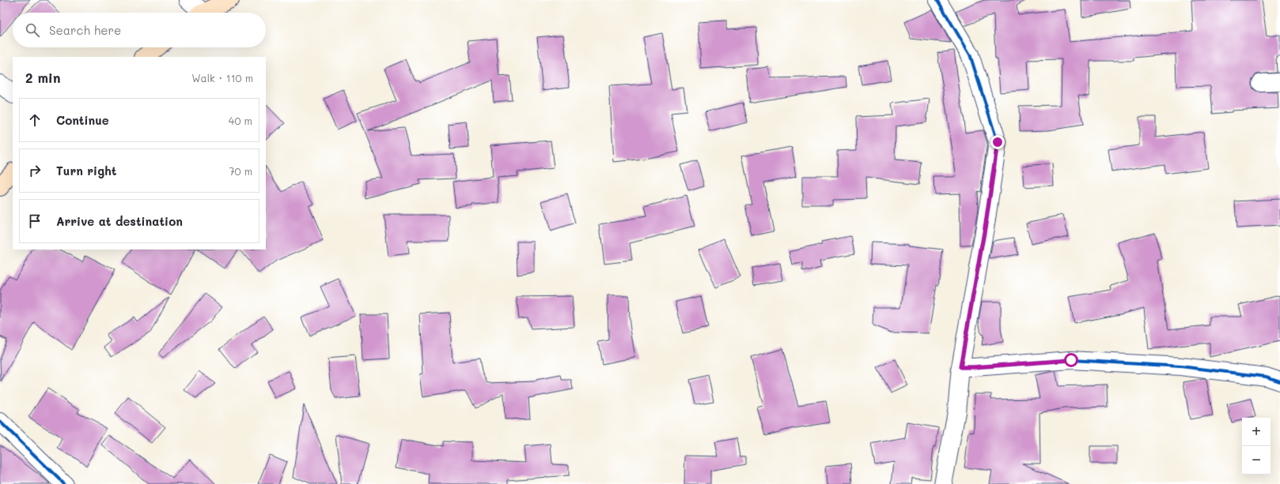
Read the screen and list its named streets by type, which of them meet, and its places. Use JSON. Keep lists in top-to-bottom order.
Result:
{
  "page": {
    "search": "Search here",
    "heading": ["2 min", "Walk · 110 m"],
    "list": [
      ["Continue", "40 m"],
      ["Turn right", "70 m"],
      "Arrive at destination"
    ],
    "map_buttons": ["+", "−"]
  }
}
